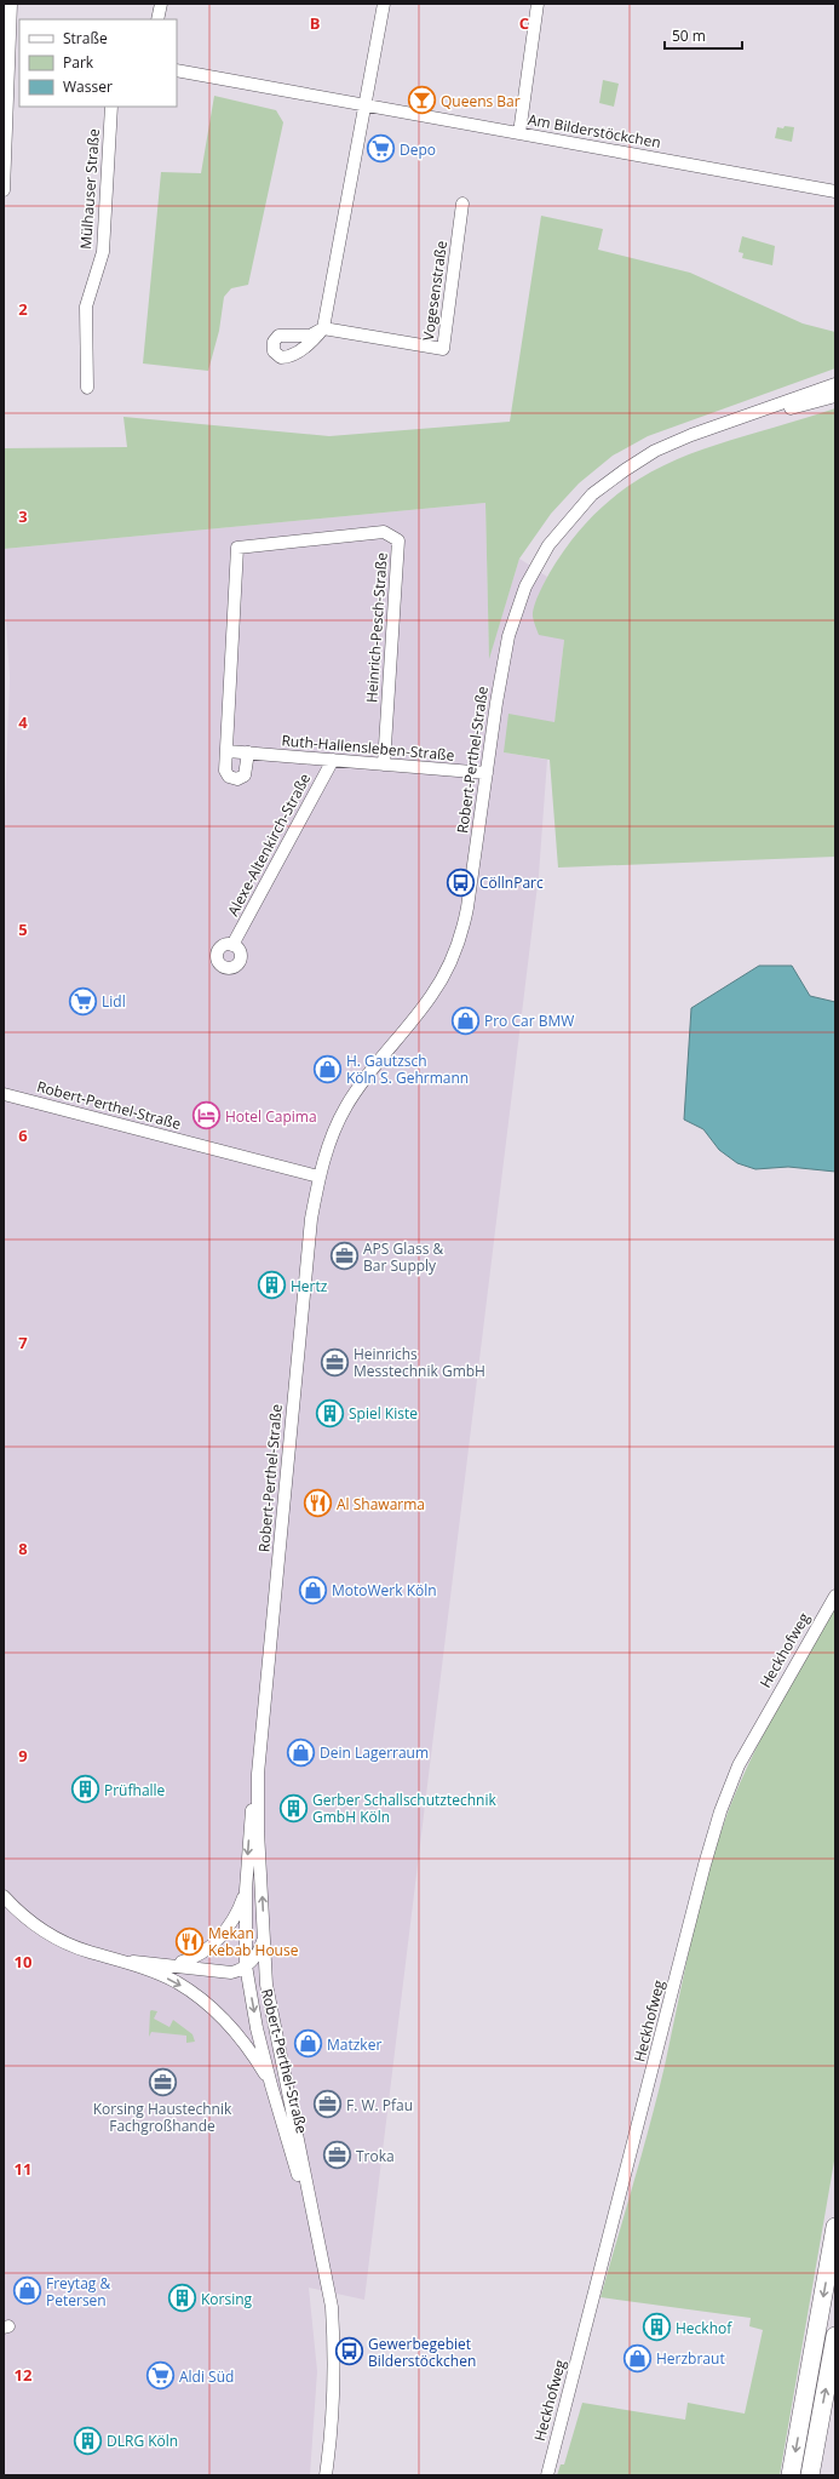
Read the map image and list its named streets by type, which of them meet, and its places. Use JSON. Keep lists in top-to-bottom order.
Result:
{
  "streets": {
    "street": [
      "Am Bilderstöckchen",
      "Mülhauser Straße",
      "Vogesenstraße",
      "Heinrich-Pesch-Straße",
      "Ruth-Hallensleben-Straße",
      "Robert-Perthel-Straße",
      "Alexe-Altenkirch-Straße",
      "Heckhofweg"
    ]
  },
  "crossings": [
    ["Am Bilderstöckchen", "Vogesenstraße"],
    ["Heinrich-Pesch-Straße", "Ruth-Hallensleben-Straße"],
    ["Ruth-Hallensleben-Straße", "Robert-Perthel-Straße"],
    ["Ruth-Hallensleben-Straße", "Alexe-Altenkirch-Straße"]
  ],
  "places": {
    "bar": ["Queens Bar"],
    "supermarket": ["Depo", "Lidl", "Aldi Süd"],
    "bus stop": ["CöllnParc", "Gewerbegebiet Bilderstöckchen"],
    "shop": [
      "Pro Car BMW",
      "H. Gautzsch Köln S. Gehrmann",
      "MotoWerk Köln",
      "Dein Lagerraum",
      "Matzker",
      "Freytag & Petersen",
      "Herzbraut"
    ],
    "hotel": ["Hotel Capima"],
    "office": [
      "APS Glass & Bar Supply",
      "Heinrichs Messtechnik GmbH",
      "Korsing Haustechnik Fachgroßhande",
      "F. W. Pfau",
      "Troka"
    ],
    "building": [
      "Hertz",
      "Spiel Kiste",
      "Prüfhalle",
      "Gerber Schallschutztechnik GmbH Köln",
      "Korsing",
      "Heckhof",
      "DLRG Köln"
    ],
    "restaurant": ["Al Shawarma", "Mekan Kebab House"]
  },
  "legend": ["Straße", "Park", "Wasser"],
  "scale_bar": "50 m",
  "grid": {
    "columns": ["B", "C"],
    "rows": [
      "2",
      "3",
      "4",
      "5",
      "6",
      "7",
      "8",
      "9",
      "10",
      "11",
      "12"
    ]
  }
}
